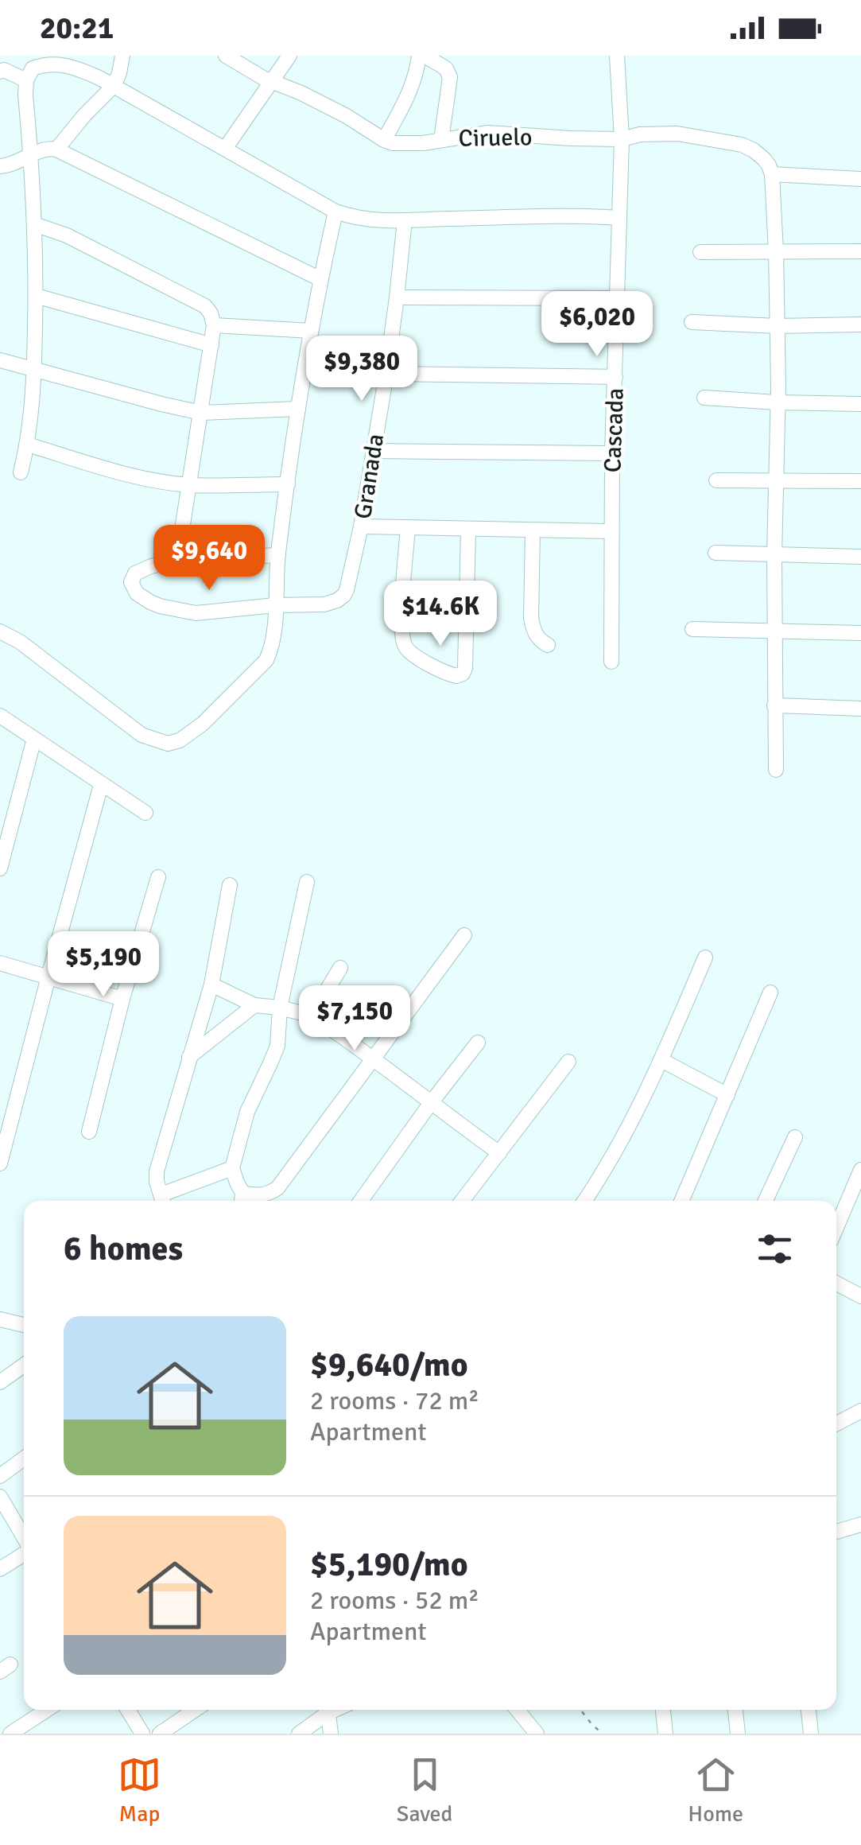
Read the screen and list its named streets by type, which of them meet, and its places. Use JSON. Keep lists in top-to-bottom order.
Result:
{
  "streets": {
    "street": ["Ciruelo", "Cascada", "Granada"]
  },
  "crossings": [
    ["Ciruelo", "Cascada"]
  ],
  "page": {
    "status": "20:21",
    "price": [
      "$6,020",
      "$9,380",
      "$9,640",
      "$14.6K",
      "$5,190",
      "$7,150"
    ],
    "heading": "6 homes",
    "list": [
      {
        "name": "$9,640/mo",
        "note": "2 rooms · 72 m² · Apartment"
      },
      {
        "name": "$5,190/mo",
        "note": "2 rooms · 52 m² · Apartment"
      }
    ],
    "tabs": ["Map", "Saved", "Home"]
  }
}
